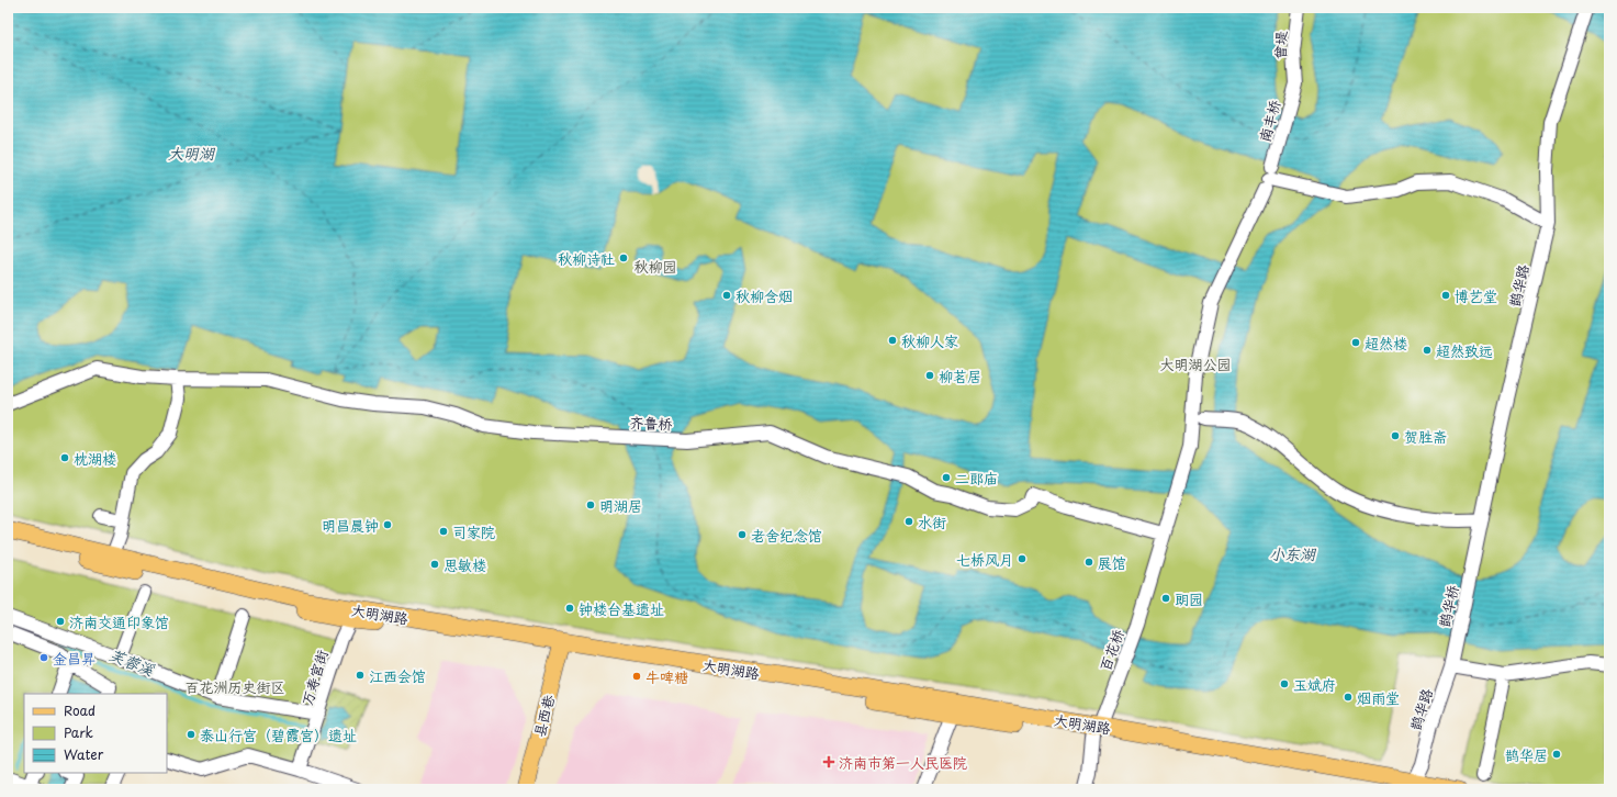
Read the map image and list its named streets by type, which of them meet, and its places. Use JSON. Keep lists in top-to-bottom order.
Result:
{
  "streets": {
    "main road": ["大明湖路", "县西巷"],
    "street": [
      "曾堤",
      "南丰桥",
      "鹊华路",
      "齐鲁桥",
      "鹊华桥",
      "百花桥",
      "万寿宫街"
    ]
  },
  "crossings": [
    ["曾堤", "南丰桥"],
    ["南丰桥", "百花桥"],
    ["鹊华路", "鹊华桥"],
    ["鹊华路", "大明湖路"],
    ["齐鲁桥", "百花桥"],
    ["大明湖路", "百花桥"],
    ["大明湖路", "万寿宫街"],
    ["大明湖路", "县西巷"]
  ],
  "water": ["大明湖", "小东湖", "芙蓉溪"],
  "parks": ["秋柳园", "大明湖公园", "百花洲历史街区"],
  "places": {
    "other": [
      "秋柳诗社",
      "秋柳含烟",
      "博艺堂",
      "秋柳人家",
      "超然楼",
      "超然致远",
      "柳茗居",
      "贺胜斋",
      "枕湖楼",
      "二郎庙",
      "明湖居",
      "水街",
      "明昌晨钟",
      "司家院",
      "老舍纪念馆",
      "七桥风月",
      "展馆",
      "思敏楼",
      "朗园",
      "钟楼台基遗址",
      "济南交通印象馆",
      "金昌昇",
      "江西会馆",
      "牛啤糖",
      "玉斌府",
      "烟雨堂",
      "泰山行宫（碧霞宫）遗址",
      "鹊华居"
    ],
    "health": ["济南市第一人民医院"]
  },
  "legend": ["Road", "Park", "Water"]
}
